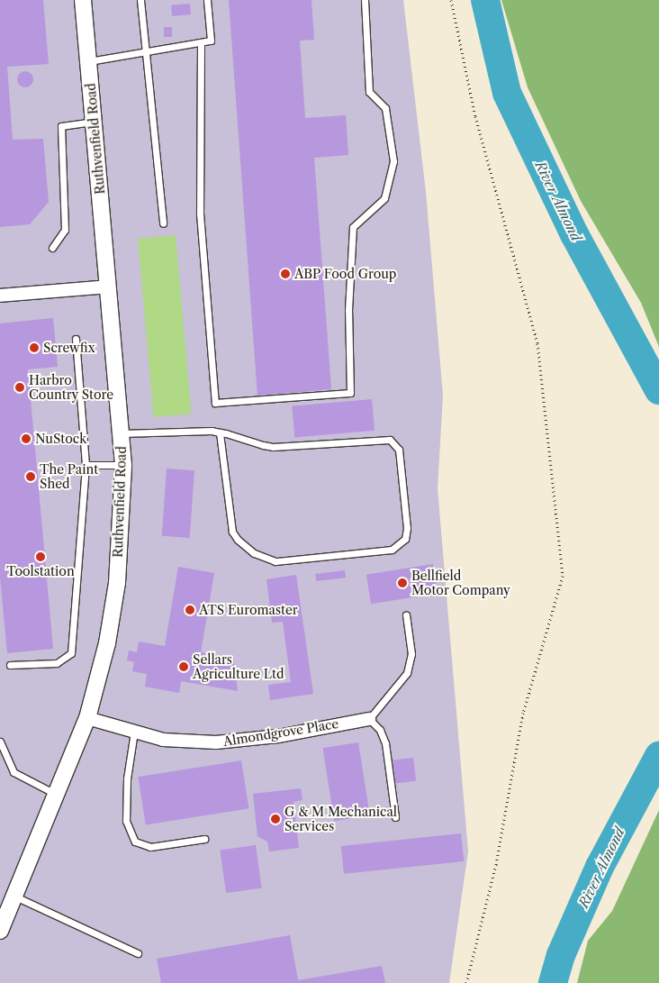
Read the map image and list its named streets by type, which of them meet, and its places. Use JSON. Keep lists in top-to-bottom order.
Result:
{
  "streets": {
    "street": ["Ruthvenfield Road", "Almondgrove Place"]
  },
  "crossings": [
    ["Ruthvenfield Road", "Almondgrove Place"]
  ],
  "water": ["River Almond"],
  "places": [
    "ABP Food Group",
    "Screwfix",
    "Harbro Country Store",
    "NuStock",
    "The Paint Shed",
    "Toolstation",
    "Bellfield Motor Company",
    "ATS Euromaster",
    "Sellars Agriculture Ltd",
    "G & M Mechanical Services"
  ]
}
